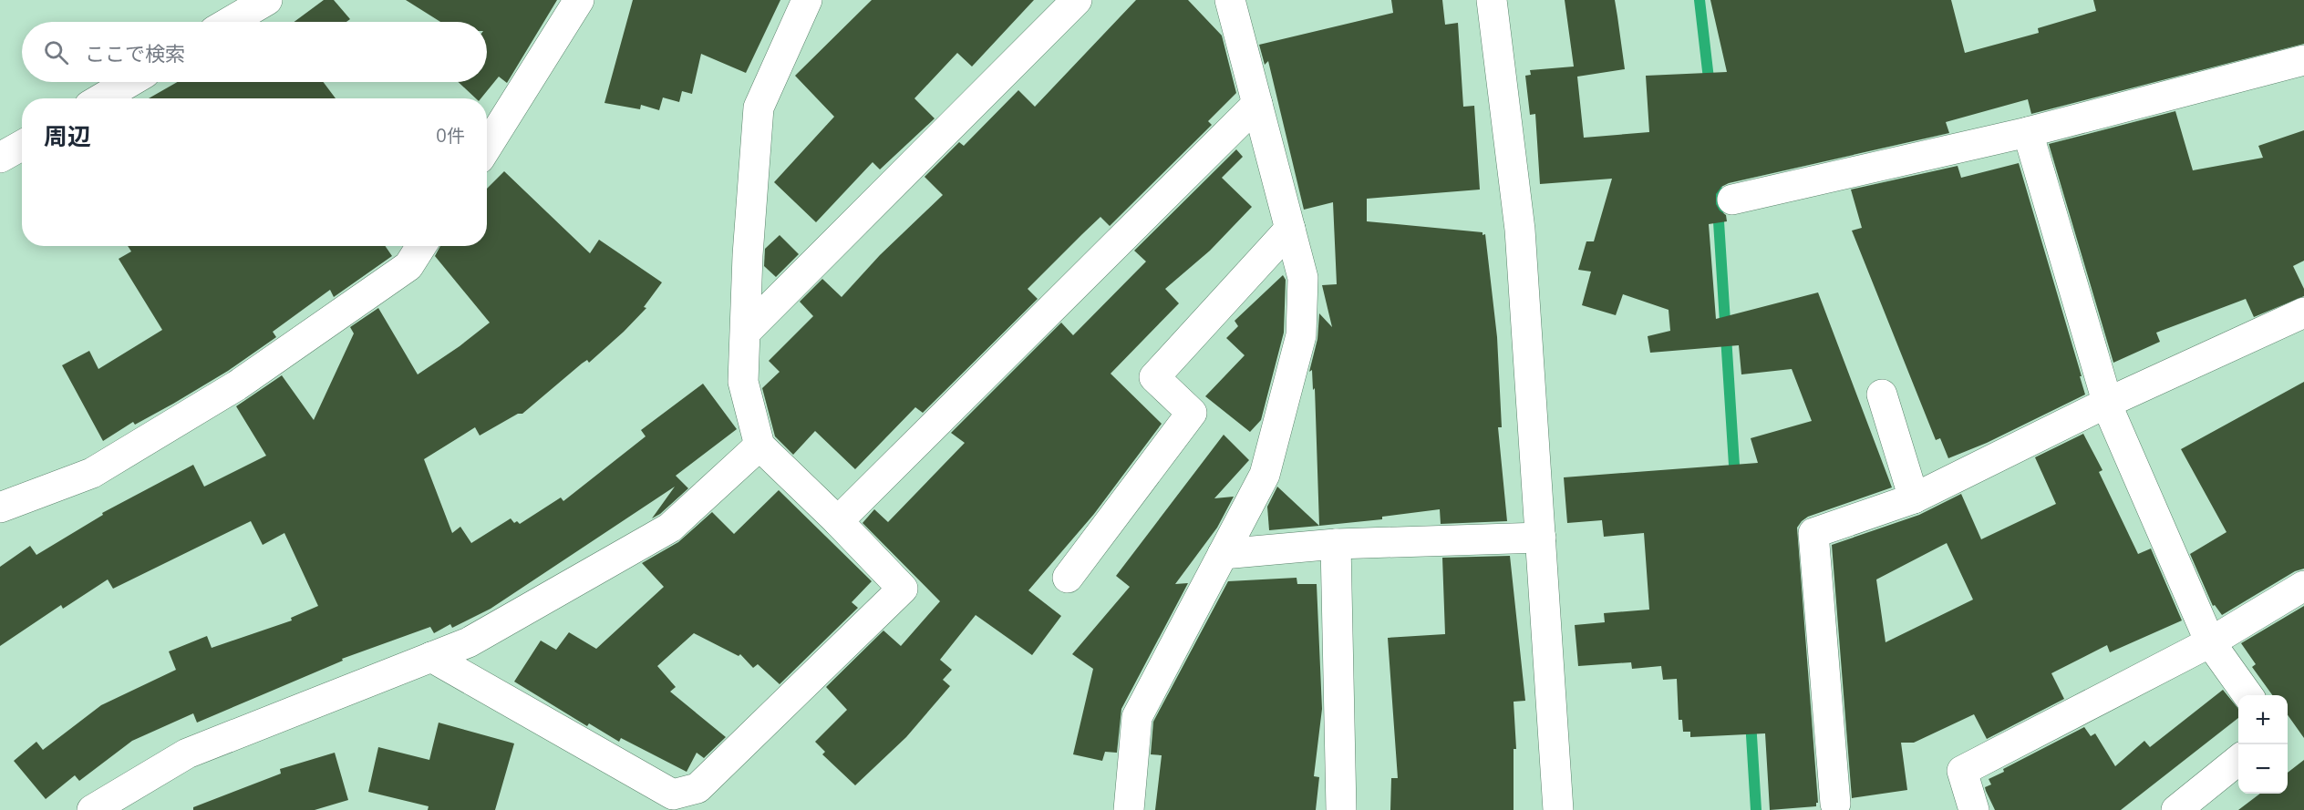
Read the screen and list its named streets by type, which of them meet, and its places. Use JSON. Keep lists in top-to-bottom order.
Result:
{
  "page": {
    "search": "ここで検索",
    "heading": ["周辺", "0件"],
    "map_buttons": ["+", "−"]
  }
}
